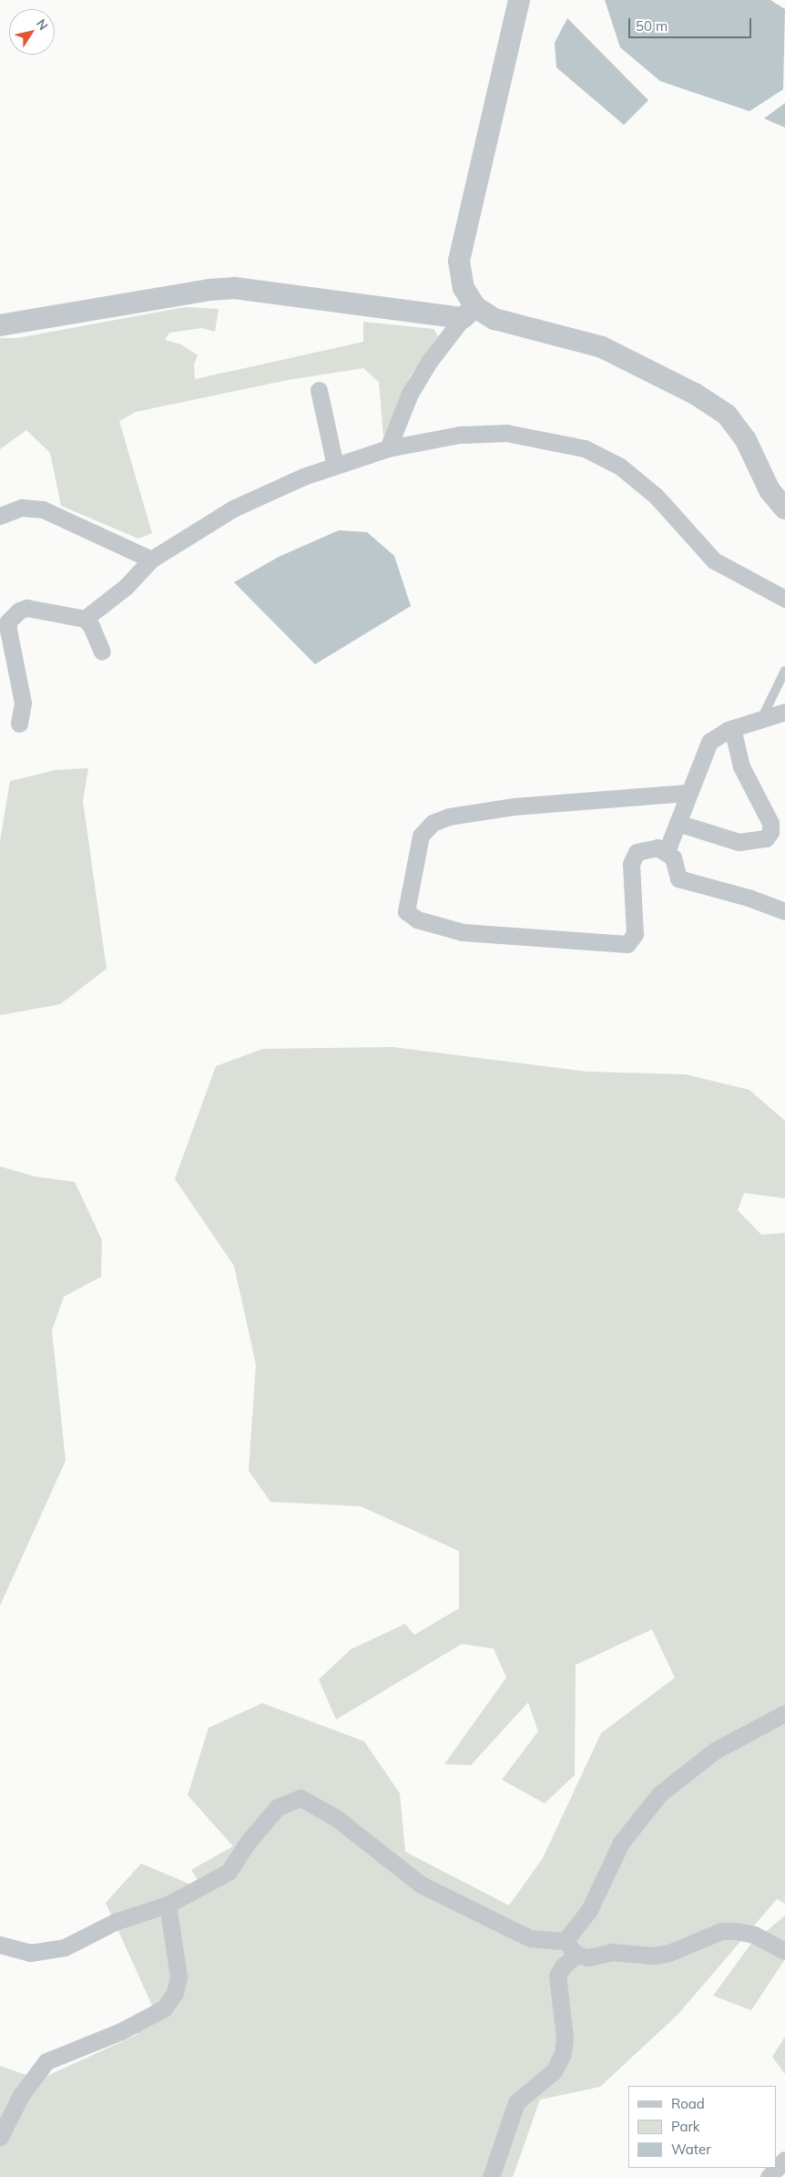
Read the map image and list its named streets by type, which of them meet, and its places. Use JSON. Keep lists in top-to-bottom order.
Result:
{
  "legend": ["Road", "Park", "Water"],
  "scale_bar": "50 m",
  "north": "top right"
}
